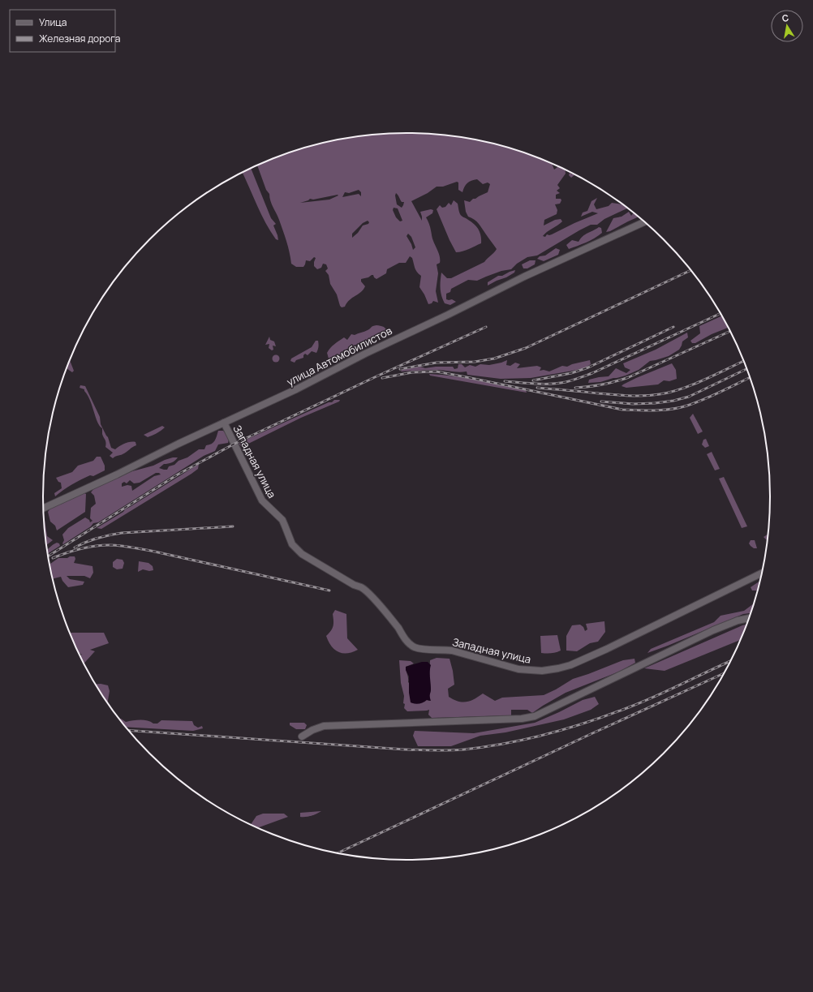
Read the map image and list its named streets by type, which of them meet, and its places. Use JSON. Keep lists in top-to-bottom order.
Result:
{
  "streets": {
    "street": ["улица Автомобилистов", "Западная улица"]
  },
  "crossings": [
    ["улица Автомобилистов", "Западная улица"]
  ],
  "legend": ["Улица", "Железная дорога"],
  "north": "top"
}
